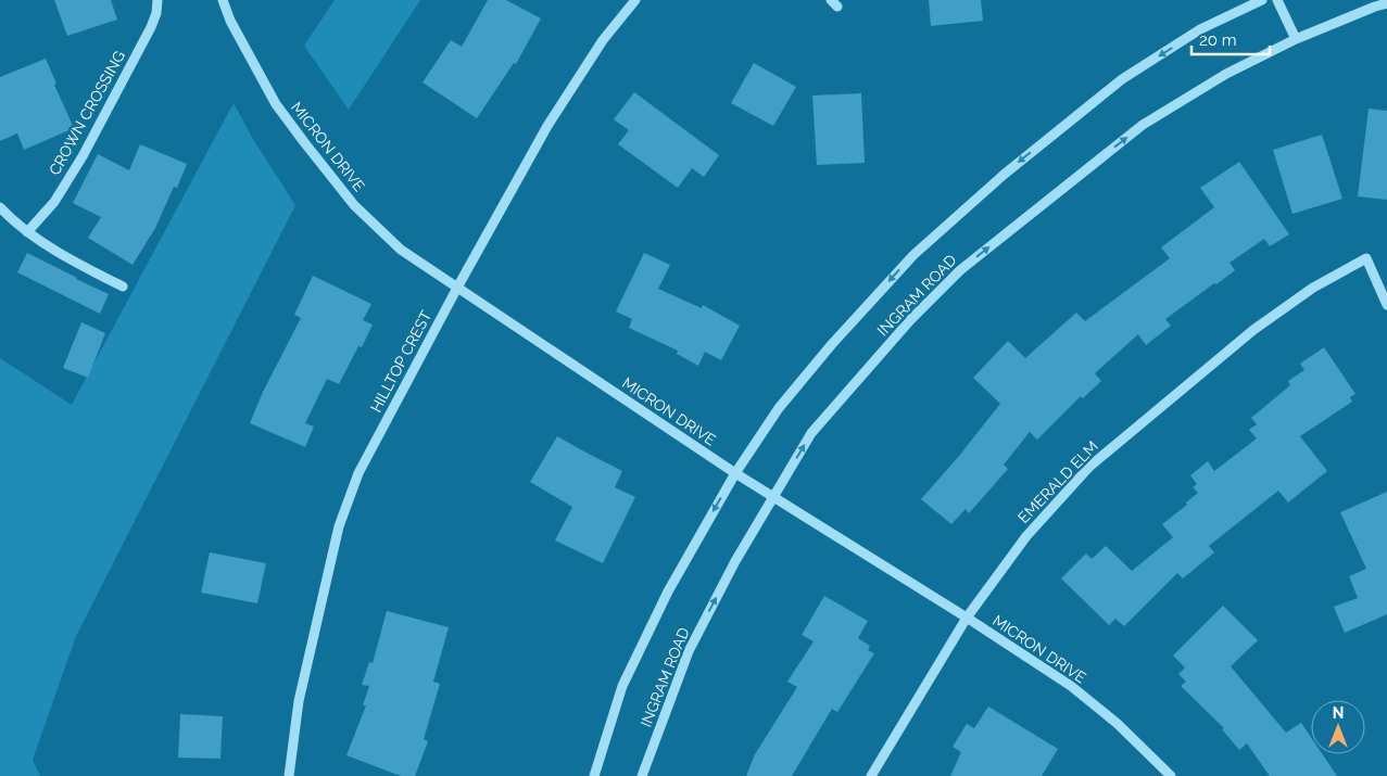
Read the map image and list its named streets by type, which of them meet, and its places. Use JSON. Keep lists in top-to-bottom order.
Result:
{
  "streets": {
    "street": [
      "CROWN CROSSING",
      "MICRON DRIVE",
      "INGRAM ROAD",
      "HILLTOP CREST",
      "EMERALD ELM"
    ]
  },
  "crossings": [
    ["MICRON DRIVE", "INGRAM ROAD"],
    ["MICRON DRIVE", "HILLTOP CREST"],
    ["MICRON DRIVE", "EMERALD ELM"]
  ],
  "scale_bar": "20 m",
  "north": "top"
}
